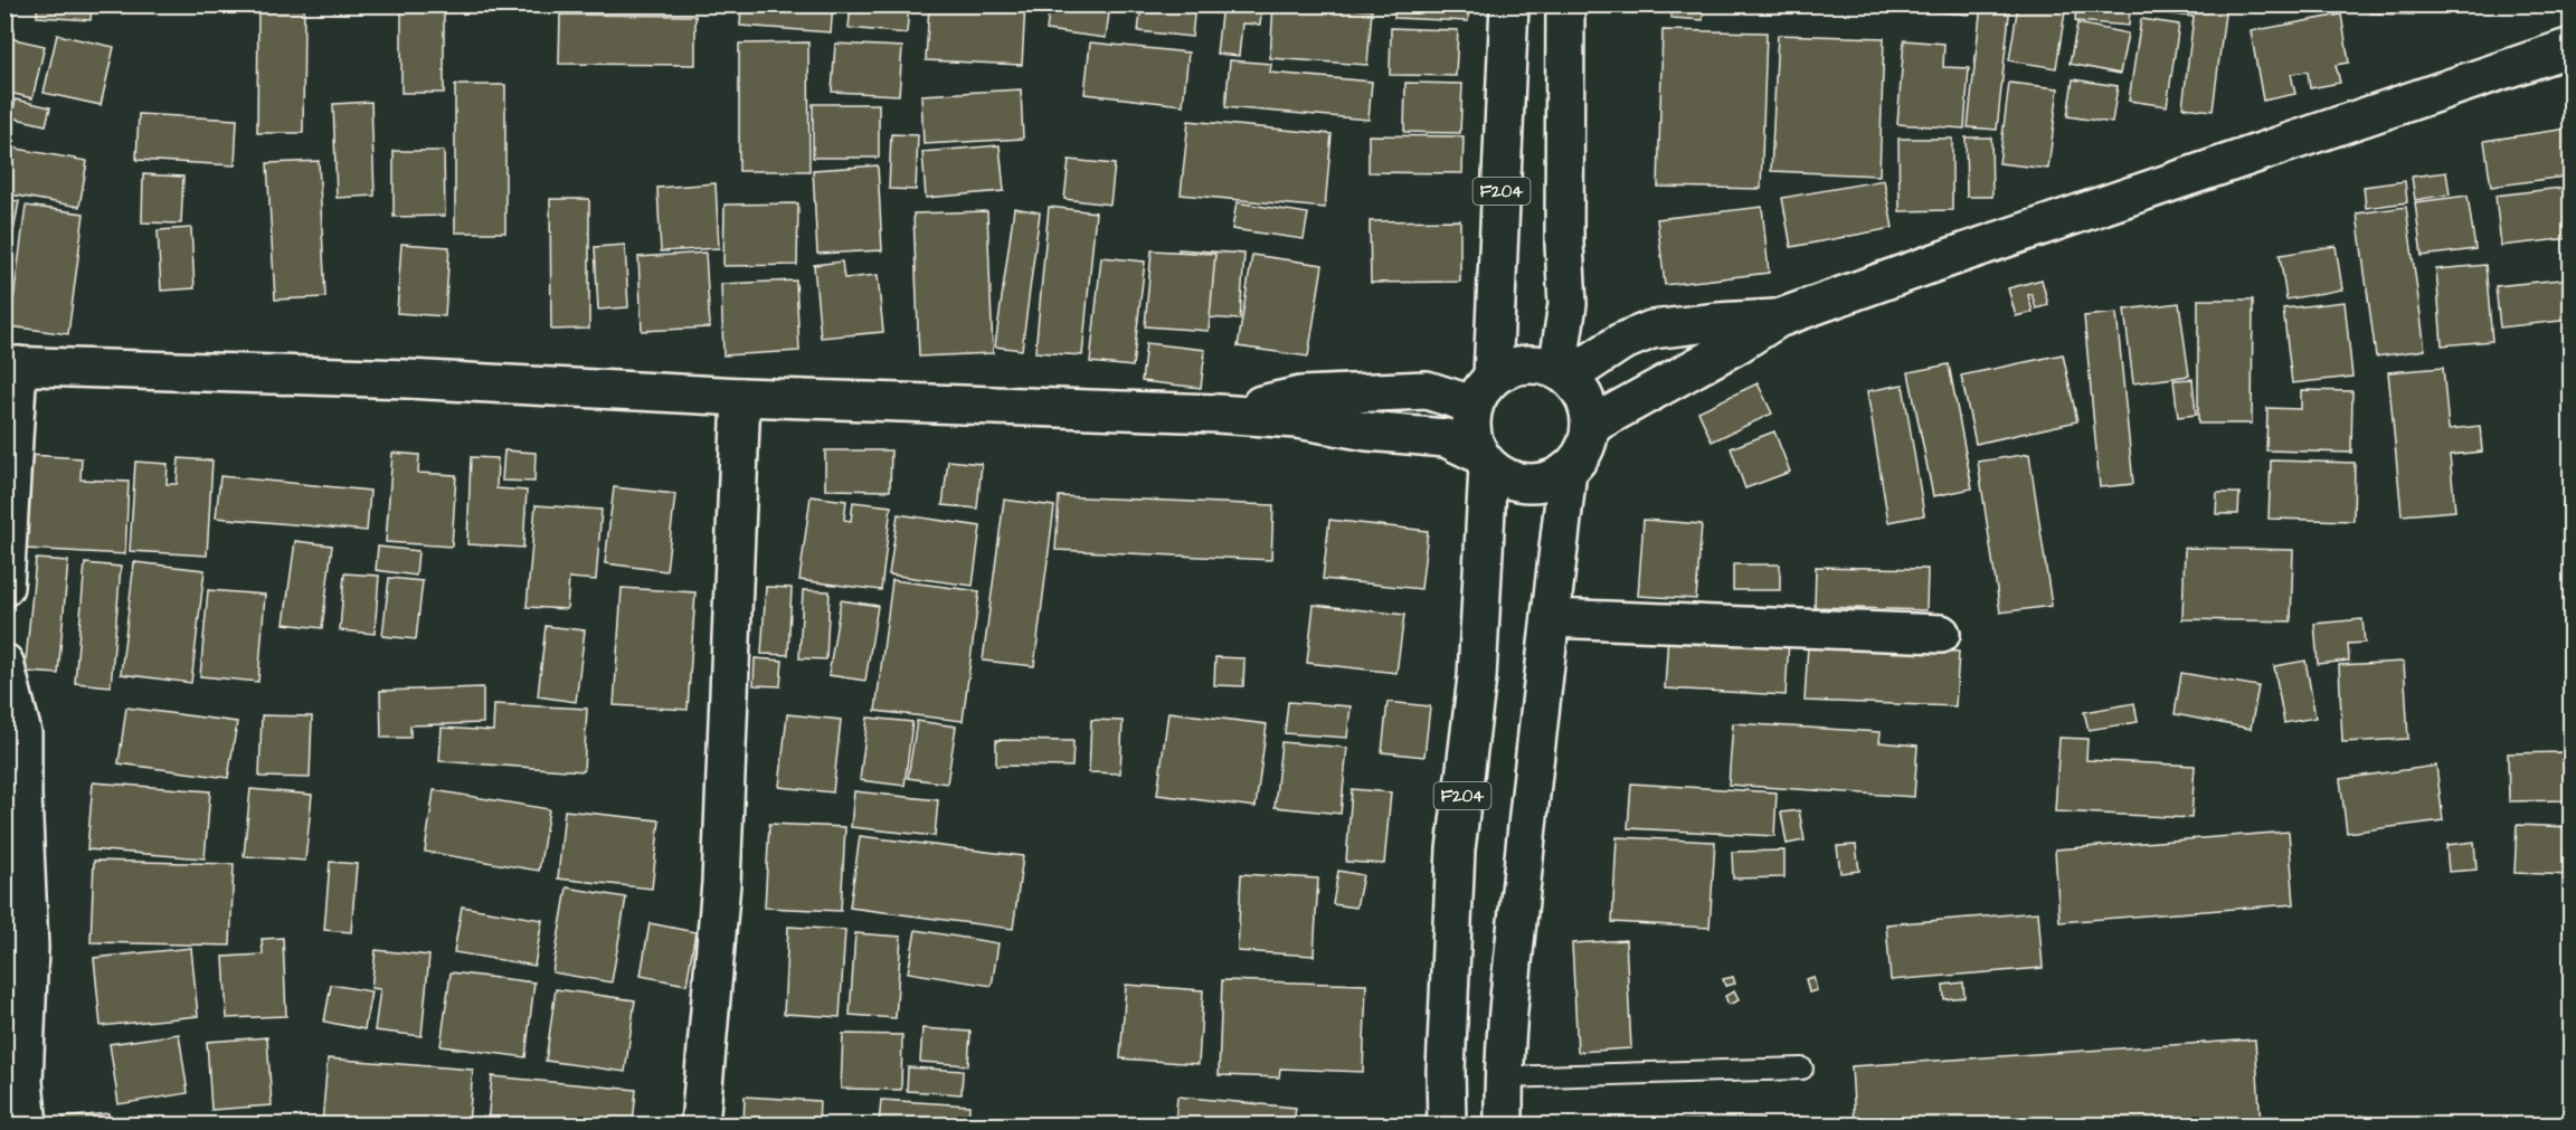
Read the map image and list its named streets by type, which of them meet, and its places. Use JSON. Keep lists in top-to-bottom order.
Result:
{
  "streets": {
    "street": ["F204"]
  }
}
